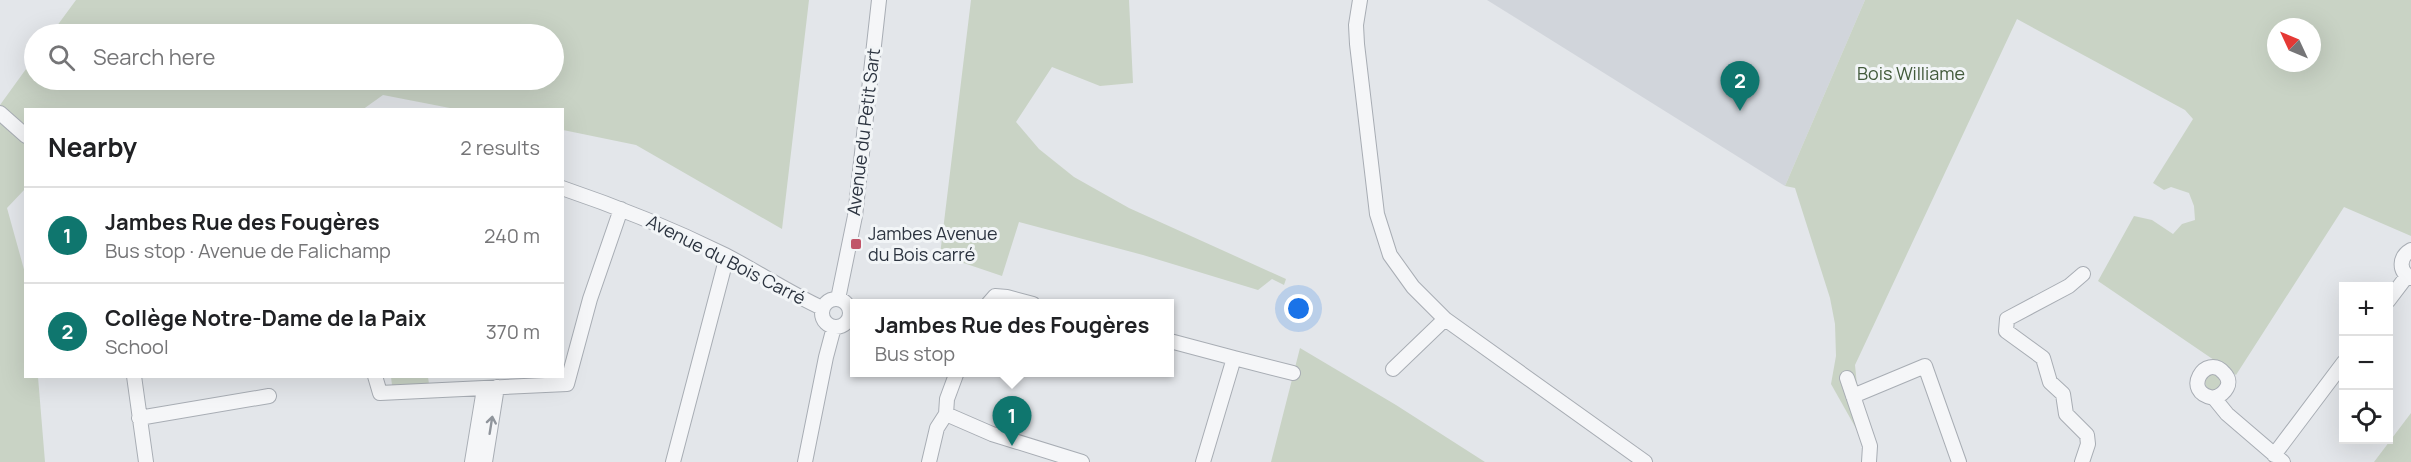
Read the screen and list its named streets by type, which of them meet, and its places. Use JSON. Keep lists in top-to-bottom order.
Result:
{
  "streets": {
    "street": ["Avenue du Petit Sart", "Avenue du Bois Carré"]
  },
  "parks": ["Bois Williame"],
  "places": {
    "transit": ["Jambes Avenue du Bois carré"]
  },
  "north": "top left",
  "page": {
    "search": "Search here",
    "pins": ["2", "1"],
    "heading": ["Nearby", "2 results"],
    "list": [
      {
        "mark": "1",
        "name": "Jambes Rue des Fougères",
        "note": "Bus stop · Avenue de Falichamp",
        "value": "240 m"
      },
      {
        "mark": "2",
        "name": "Collège Notre-Dame de la Paix",
        "note": "School",
        "value": "370 m"
      }
    ],
    "map_buttons": ["+", "−"],
    "popup": ["Jambes Rue des Fougères", "Bus stop"]
  }
}
